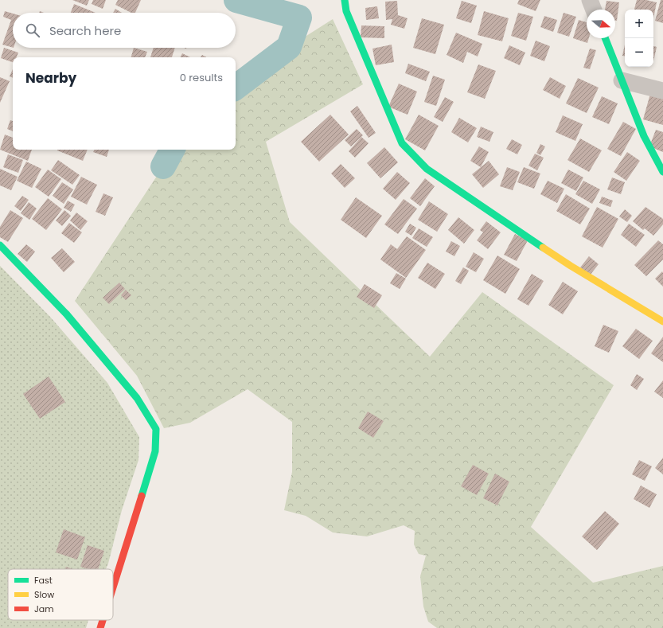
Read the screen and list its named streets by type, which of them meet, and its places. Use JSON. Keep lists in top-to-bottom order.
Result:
{
  "legend": ["Fast", "Slow", "Jam"],
  "north": "right",
  "page": {
    "map_buttons": ["+", "−"],
    "search": "Search here",
    "heading": ["Nearby", "0 results"]
  }
}
